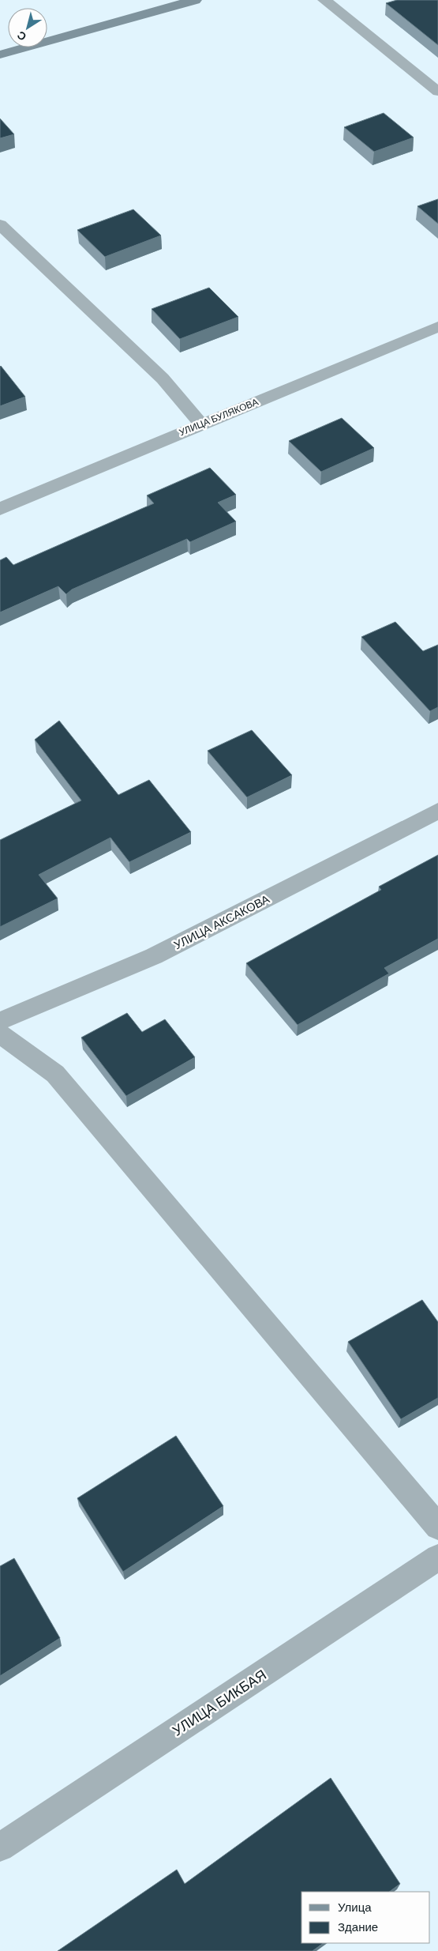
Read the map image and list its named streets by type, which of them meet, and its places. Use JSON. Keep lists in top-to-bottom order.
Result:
{
  "streets": {
    "street": ["УЛИЦА БУЛЯКОВА", "УЛИЦА АКСАКОВА", "УЛИЦА БИКБАЯ"]
  },
  "legend": ["Улица", "Здание"],
  "north": "bottom left"
}
